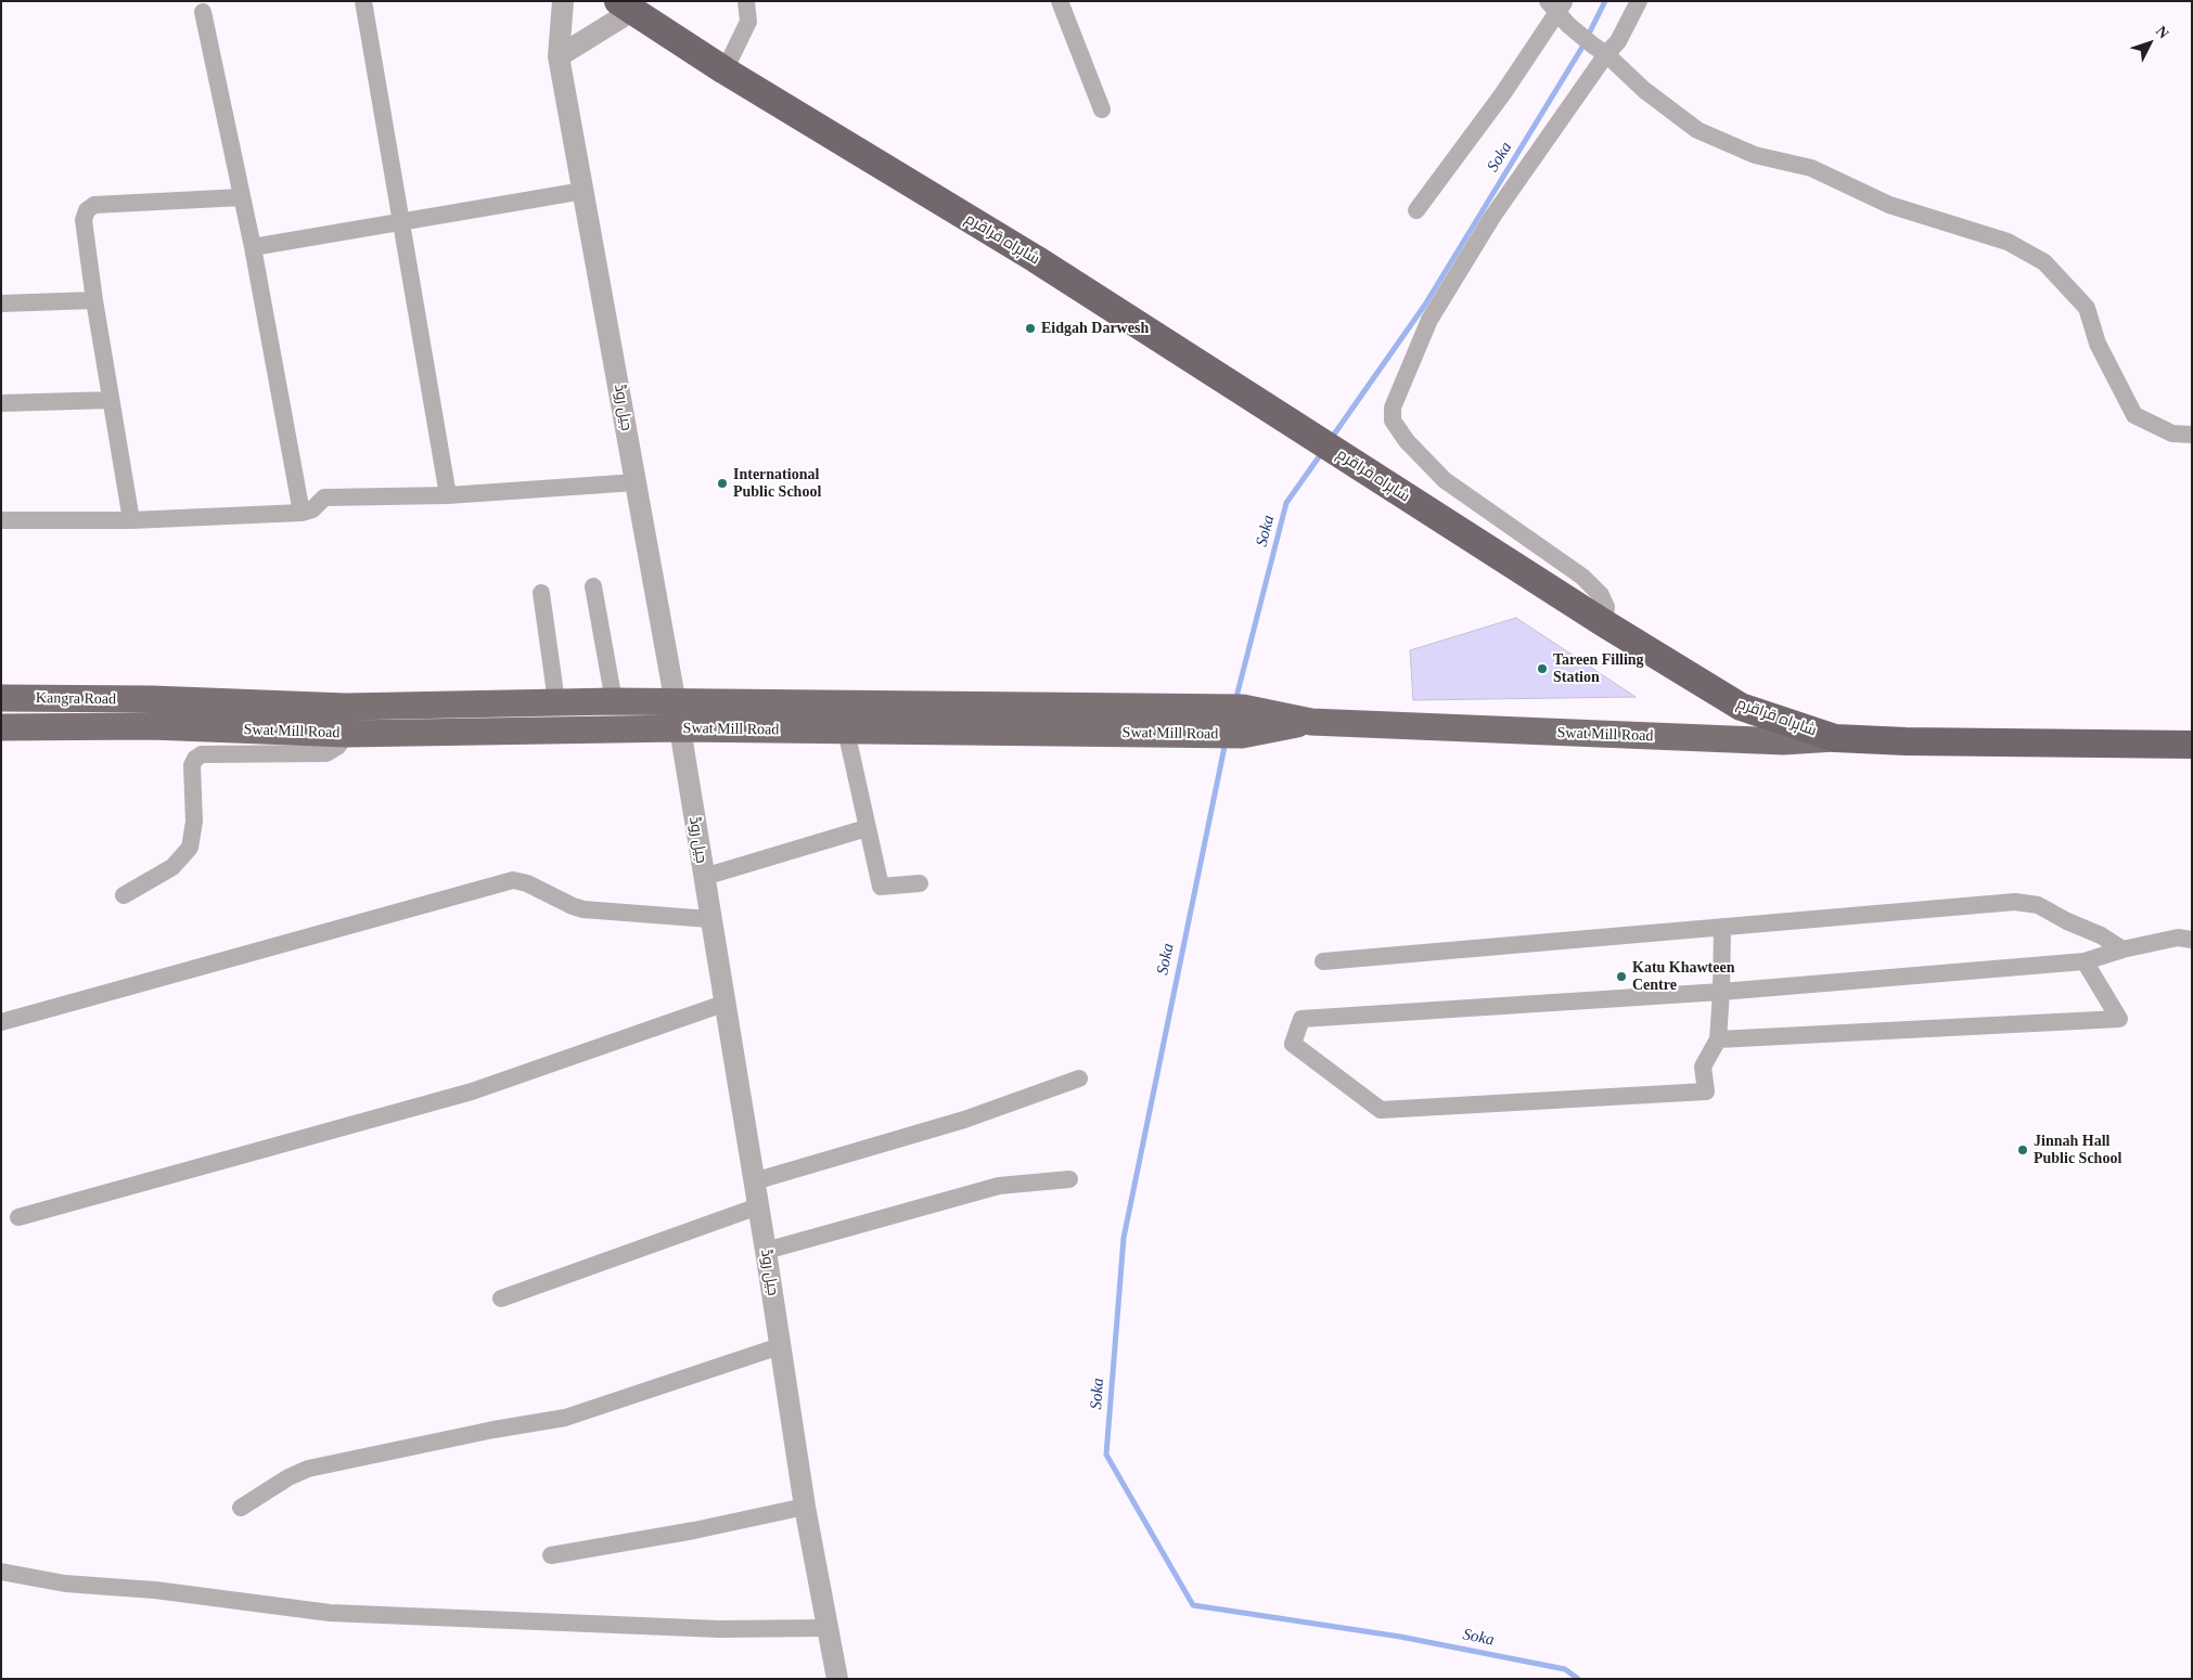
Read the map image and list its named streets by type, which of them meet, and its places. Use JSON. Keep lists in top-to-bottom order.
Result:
{
  "streets": {
    "highway": ["شاہراہ قراقرم"],
    "main road": ["Kangra Road", "Swat Mill Road"],
    "street": ["جیل روڈ"]
  },
  "crossings": [
    ["شاہراہ قراقرم", "Swat Mill Road"],
    ["جیل روڈ", "Swat Mill Road"],
    ["Kangra Road", "Swat Mill Road"]
  ],
  "water": ["Soka"],
  "places": [
    "Eidgah Darwesh",
    "International Public School",
    "Tareen Filling Station",
    "Katu Khawteen Centre",
    "Jinnah Hall Public School"
  ],
  "north": "top right"
}
